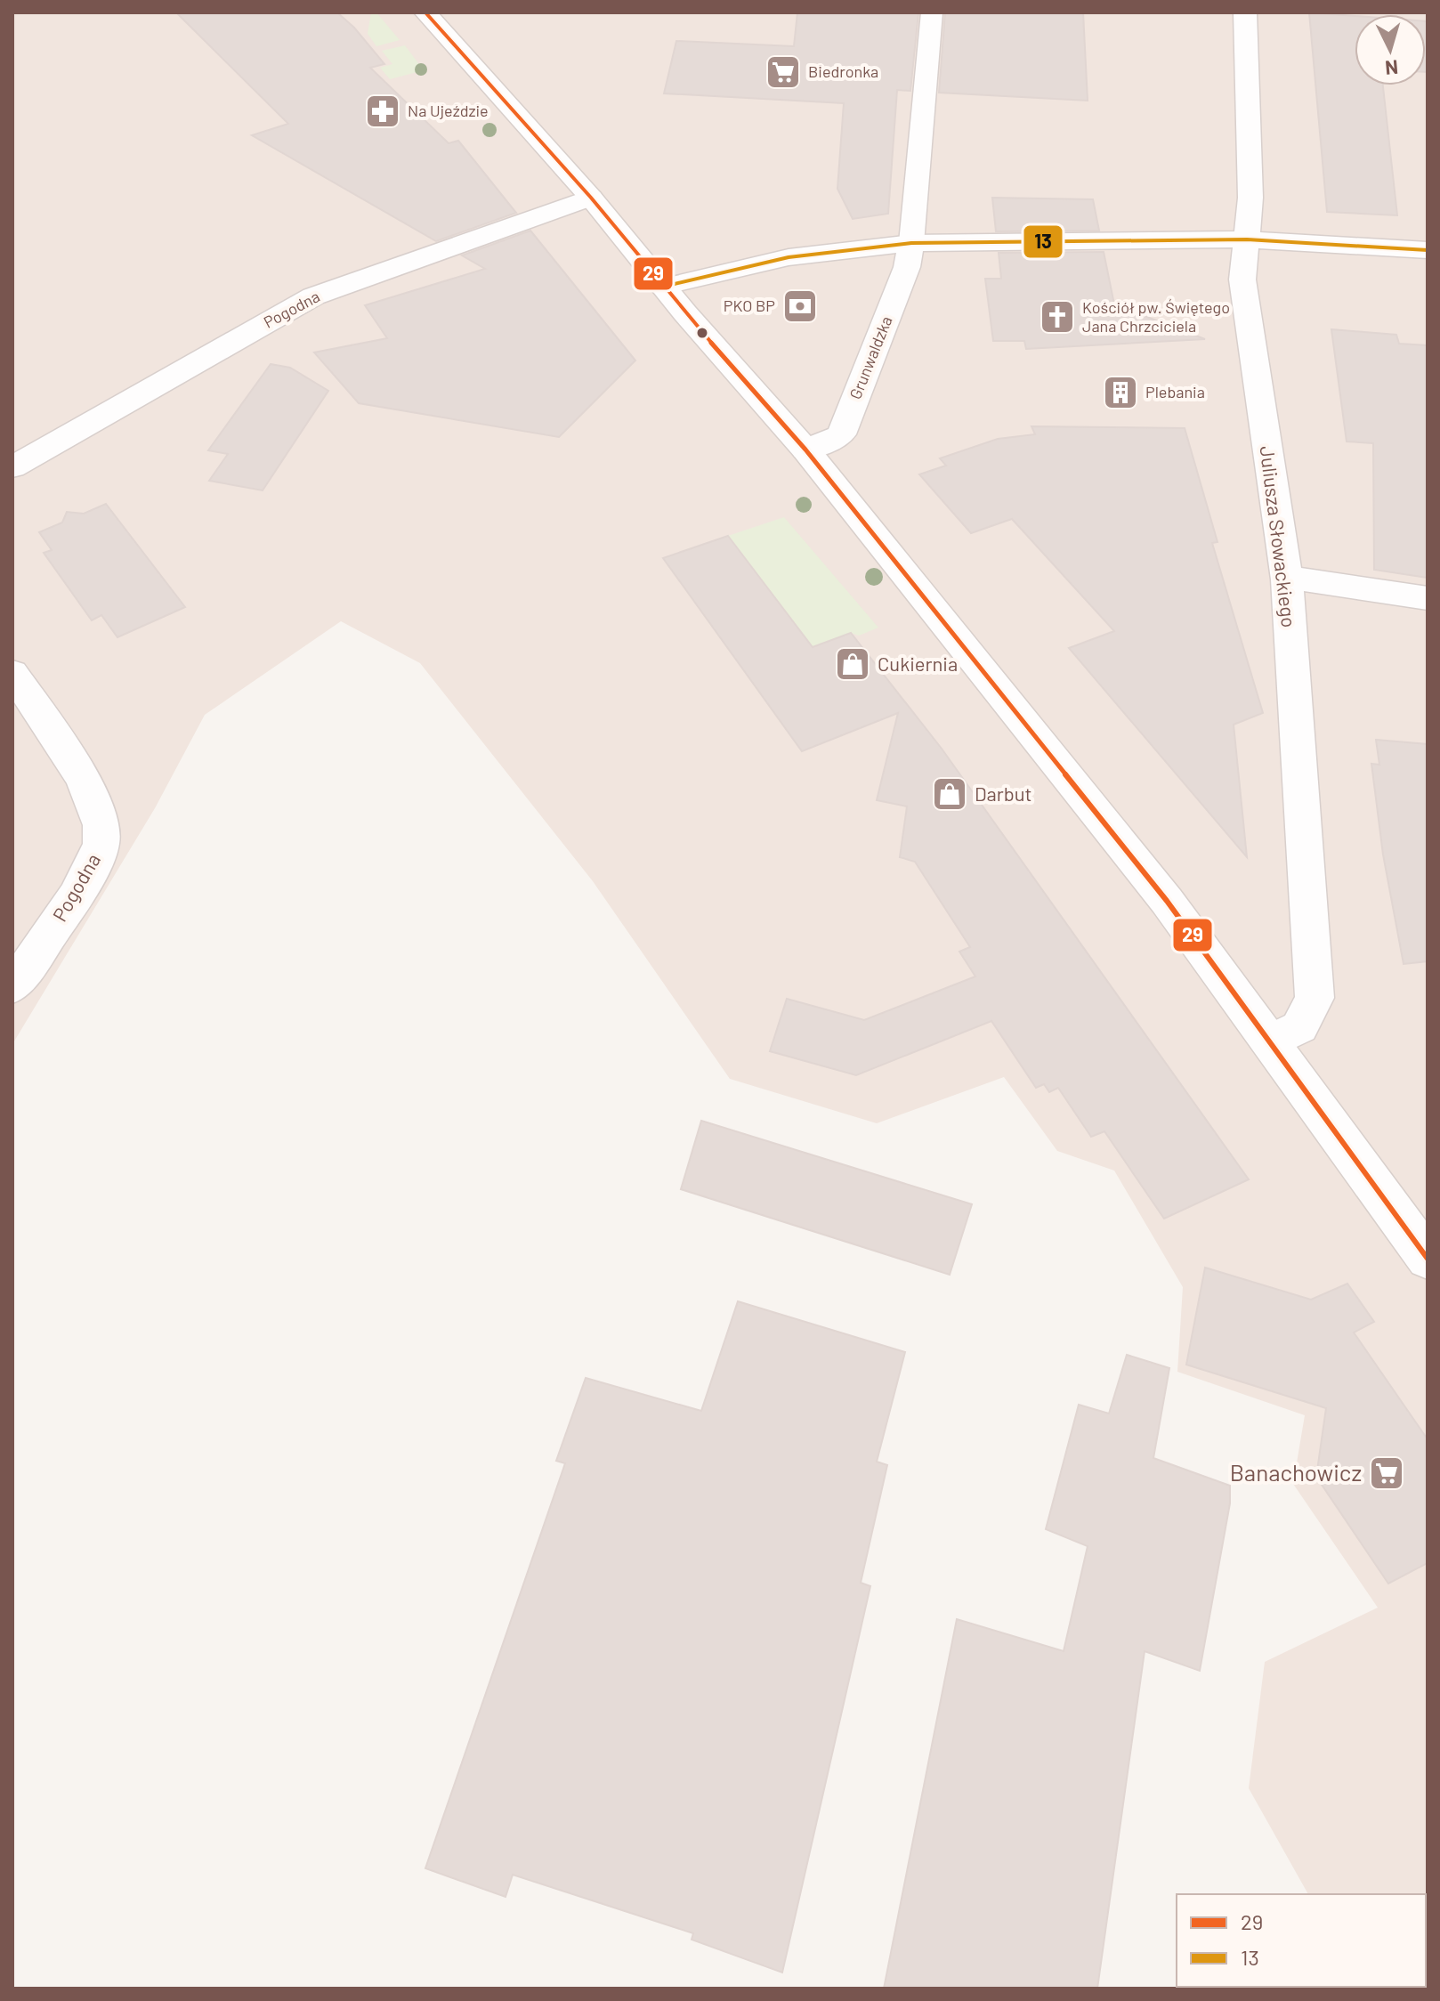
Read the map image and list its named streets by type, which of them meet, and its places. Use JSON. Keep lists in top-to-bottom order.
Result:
{
  "streets": {
    "street": ["Pogodna", "Grunwaldzka", "Juliusza Słowackiego"]
  },
  "places": {
    "supermarket": ["Biedronka", "Banachowicz"],
    "pharmacy": ["Na Ujeździe"],
    "bank": ["PKO BP"],
    "church": ["Kościół pw. Świętego Jana Chrzciciela"],
    "building": ["Plebania"],
    "shop": ["Cukiernia", "Darbut"]
  },
  "lines": ["transit line 29", "transit line 13"],
  "legend": ["29", "13"],
  "north": "bottom"
}
